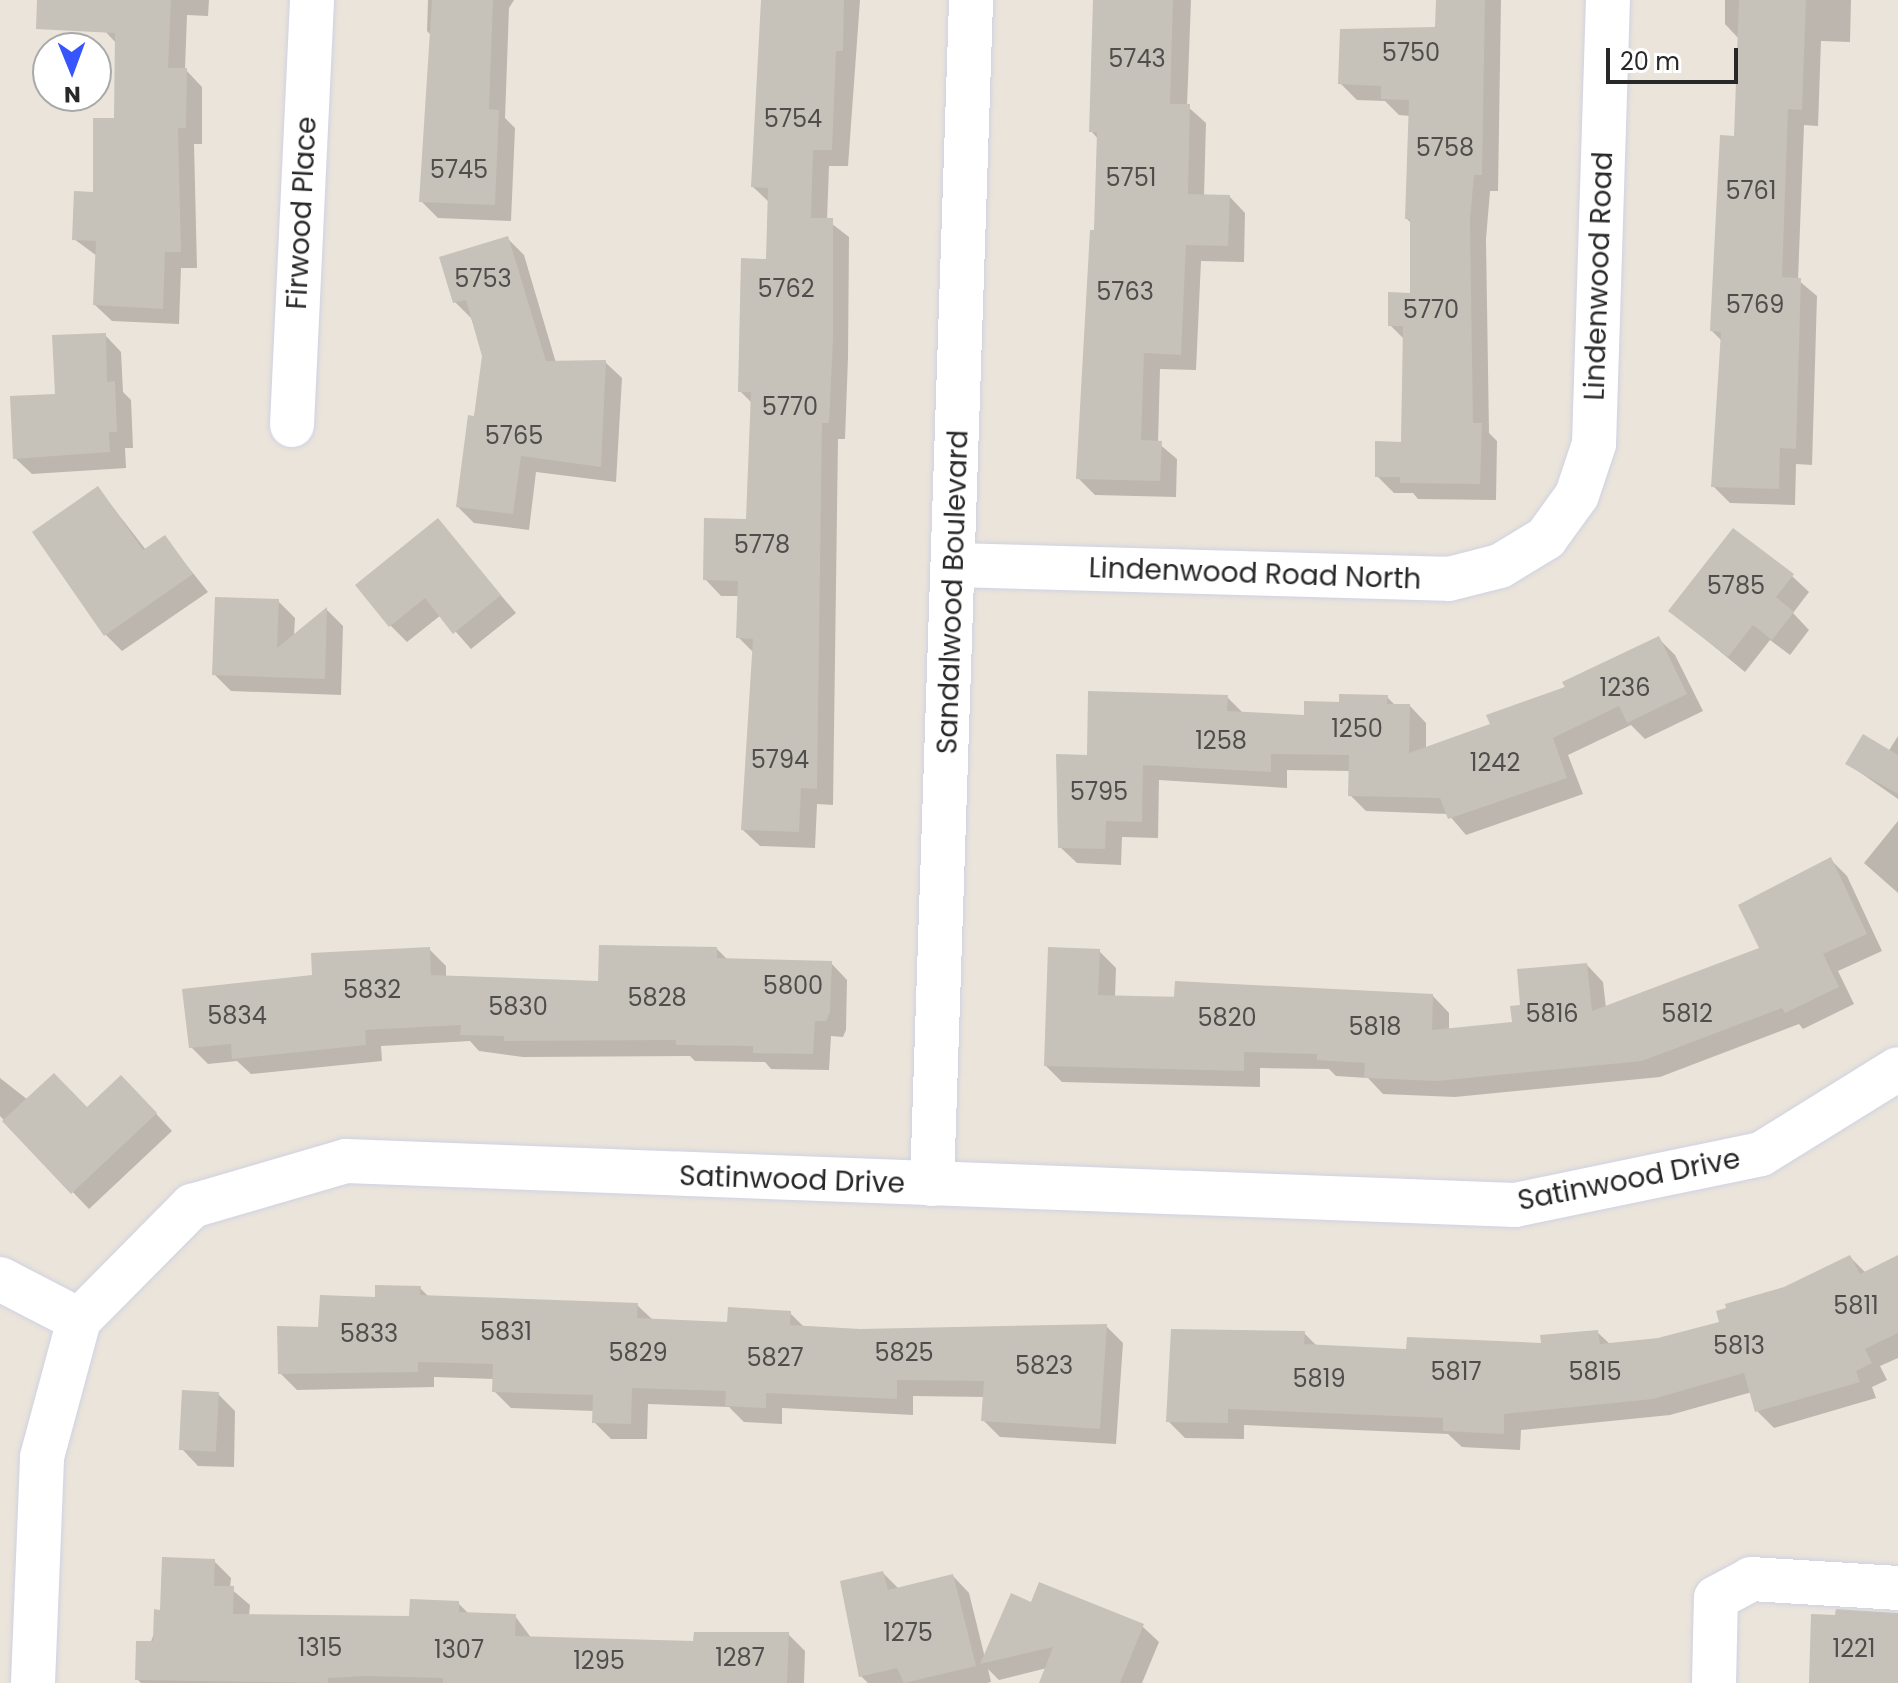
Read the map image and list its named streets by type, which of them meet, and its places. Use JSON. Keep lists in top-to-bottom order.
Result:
{
  "streets": {
    "street": [
      "Firwood Place",
      "Lindenwood Road",
      "Lindenwood Road North",
      "Sandalwood Boulevard",
      "Satinwood Drive"
    ]
  },
  "crossings": [
    ["Lindenwood Road", "Lindenwood Road North"],
    ["Lindenwood Road North", "Sandalwood Boulevard"],
    ["Sandalwood Boulevard", "Satinwood Drive"]
  ],
  "house_numbers": [
    "5750",
    "5743",
    "5754",
    "5758",
    "5745",
    "5751",
    "5761",
    "5753",
    "5762",
    "5763",
    "5769",
    "5770",
    "5770",
    "5765",
    "5778",
    "5785",
    "1236",
    "1250",
    "1258",
    "5794",
    "1242",
    "5795",
    "5800",
    "5832",
    "5828",
    "5830",
    "5816",
    "5812",
    "5834",
    "5820",
    "5818",
    "5811",
    "5831",
    "5833",
    "5813",
    "5829",
    "5825",
    "5827",
    "5823",
    "5817",
    "5815",
    "5819",
    "1275",
    "1315",
    "1221",
    "1307",
    "1287",
    "1295"
  ],
  "scale_bar": "20 m",
  "north": "bottom"
}
